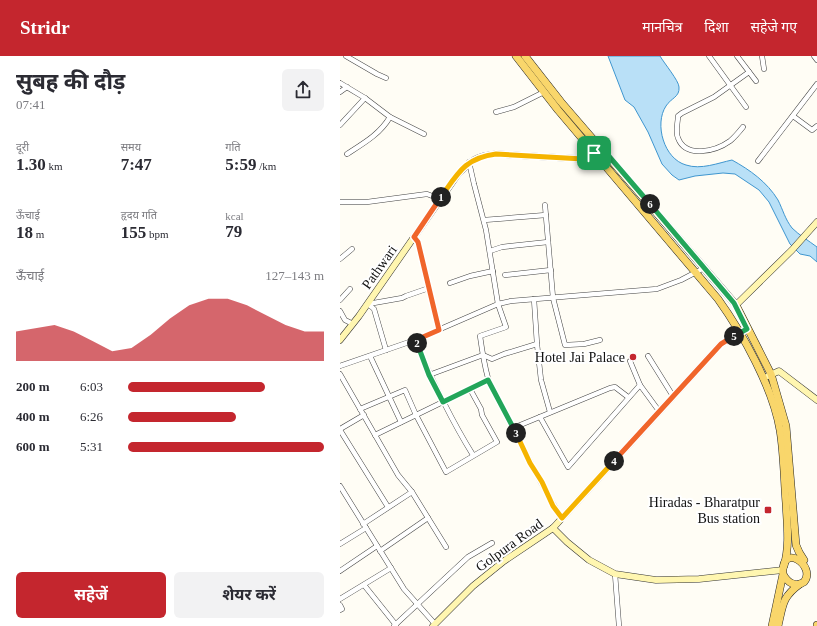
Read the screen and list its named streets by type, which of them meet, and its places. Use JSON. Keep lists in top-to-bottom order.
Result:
{
  "streets": {
    "street": ["Pathwari", "Golpura Road"]
  },
  "places": {
    "other": ["Hotel Jai Palace"],
    "transit": ["Hiradas - Bharatpur Bus station"]
  },
  "page": {
    "header": "Stridr",
    "nav": ["मानचित्र", "दिशा", "सहेजे गए"],
    "heading": ["सुबह की दौड़", "07:41"],
    "stats": [
      ["दूरी", "1.30 km"],
      ["समय", "7:47"],
      ["गति", "5:59 /km"],
      ["ऊँचाई", "18 m"],
      ["हृदय गति", "155 bpm"],
      ["kcal", "79"]
    ],
    "pins": [
      "1",
      "6",
      "5",
      "2",
      "3",
      "4"
    ],
    "chart": ["ऊँचाई", "127–143 m"],
    "list": [
      {
        "name": "200 m",
        "note": "6:03"
      },
      {
        "name": "400 m",
        "note": "6:26"
      },
      {
        "name": "600 m",
        "note": "5:31"
      }
    ],
    "buttons": ["सहेजें", "शेयर करें"]
  }
}
